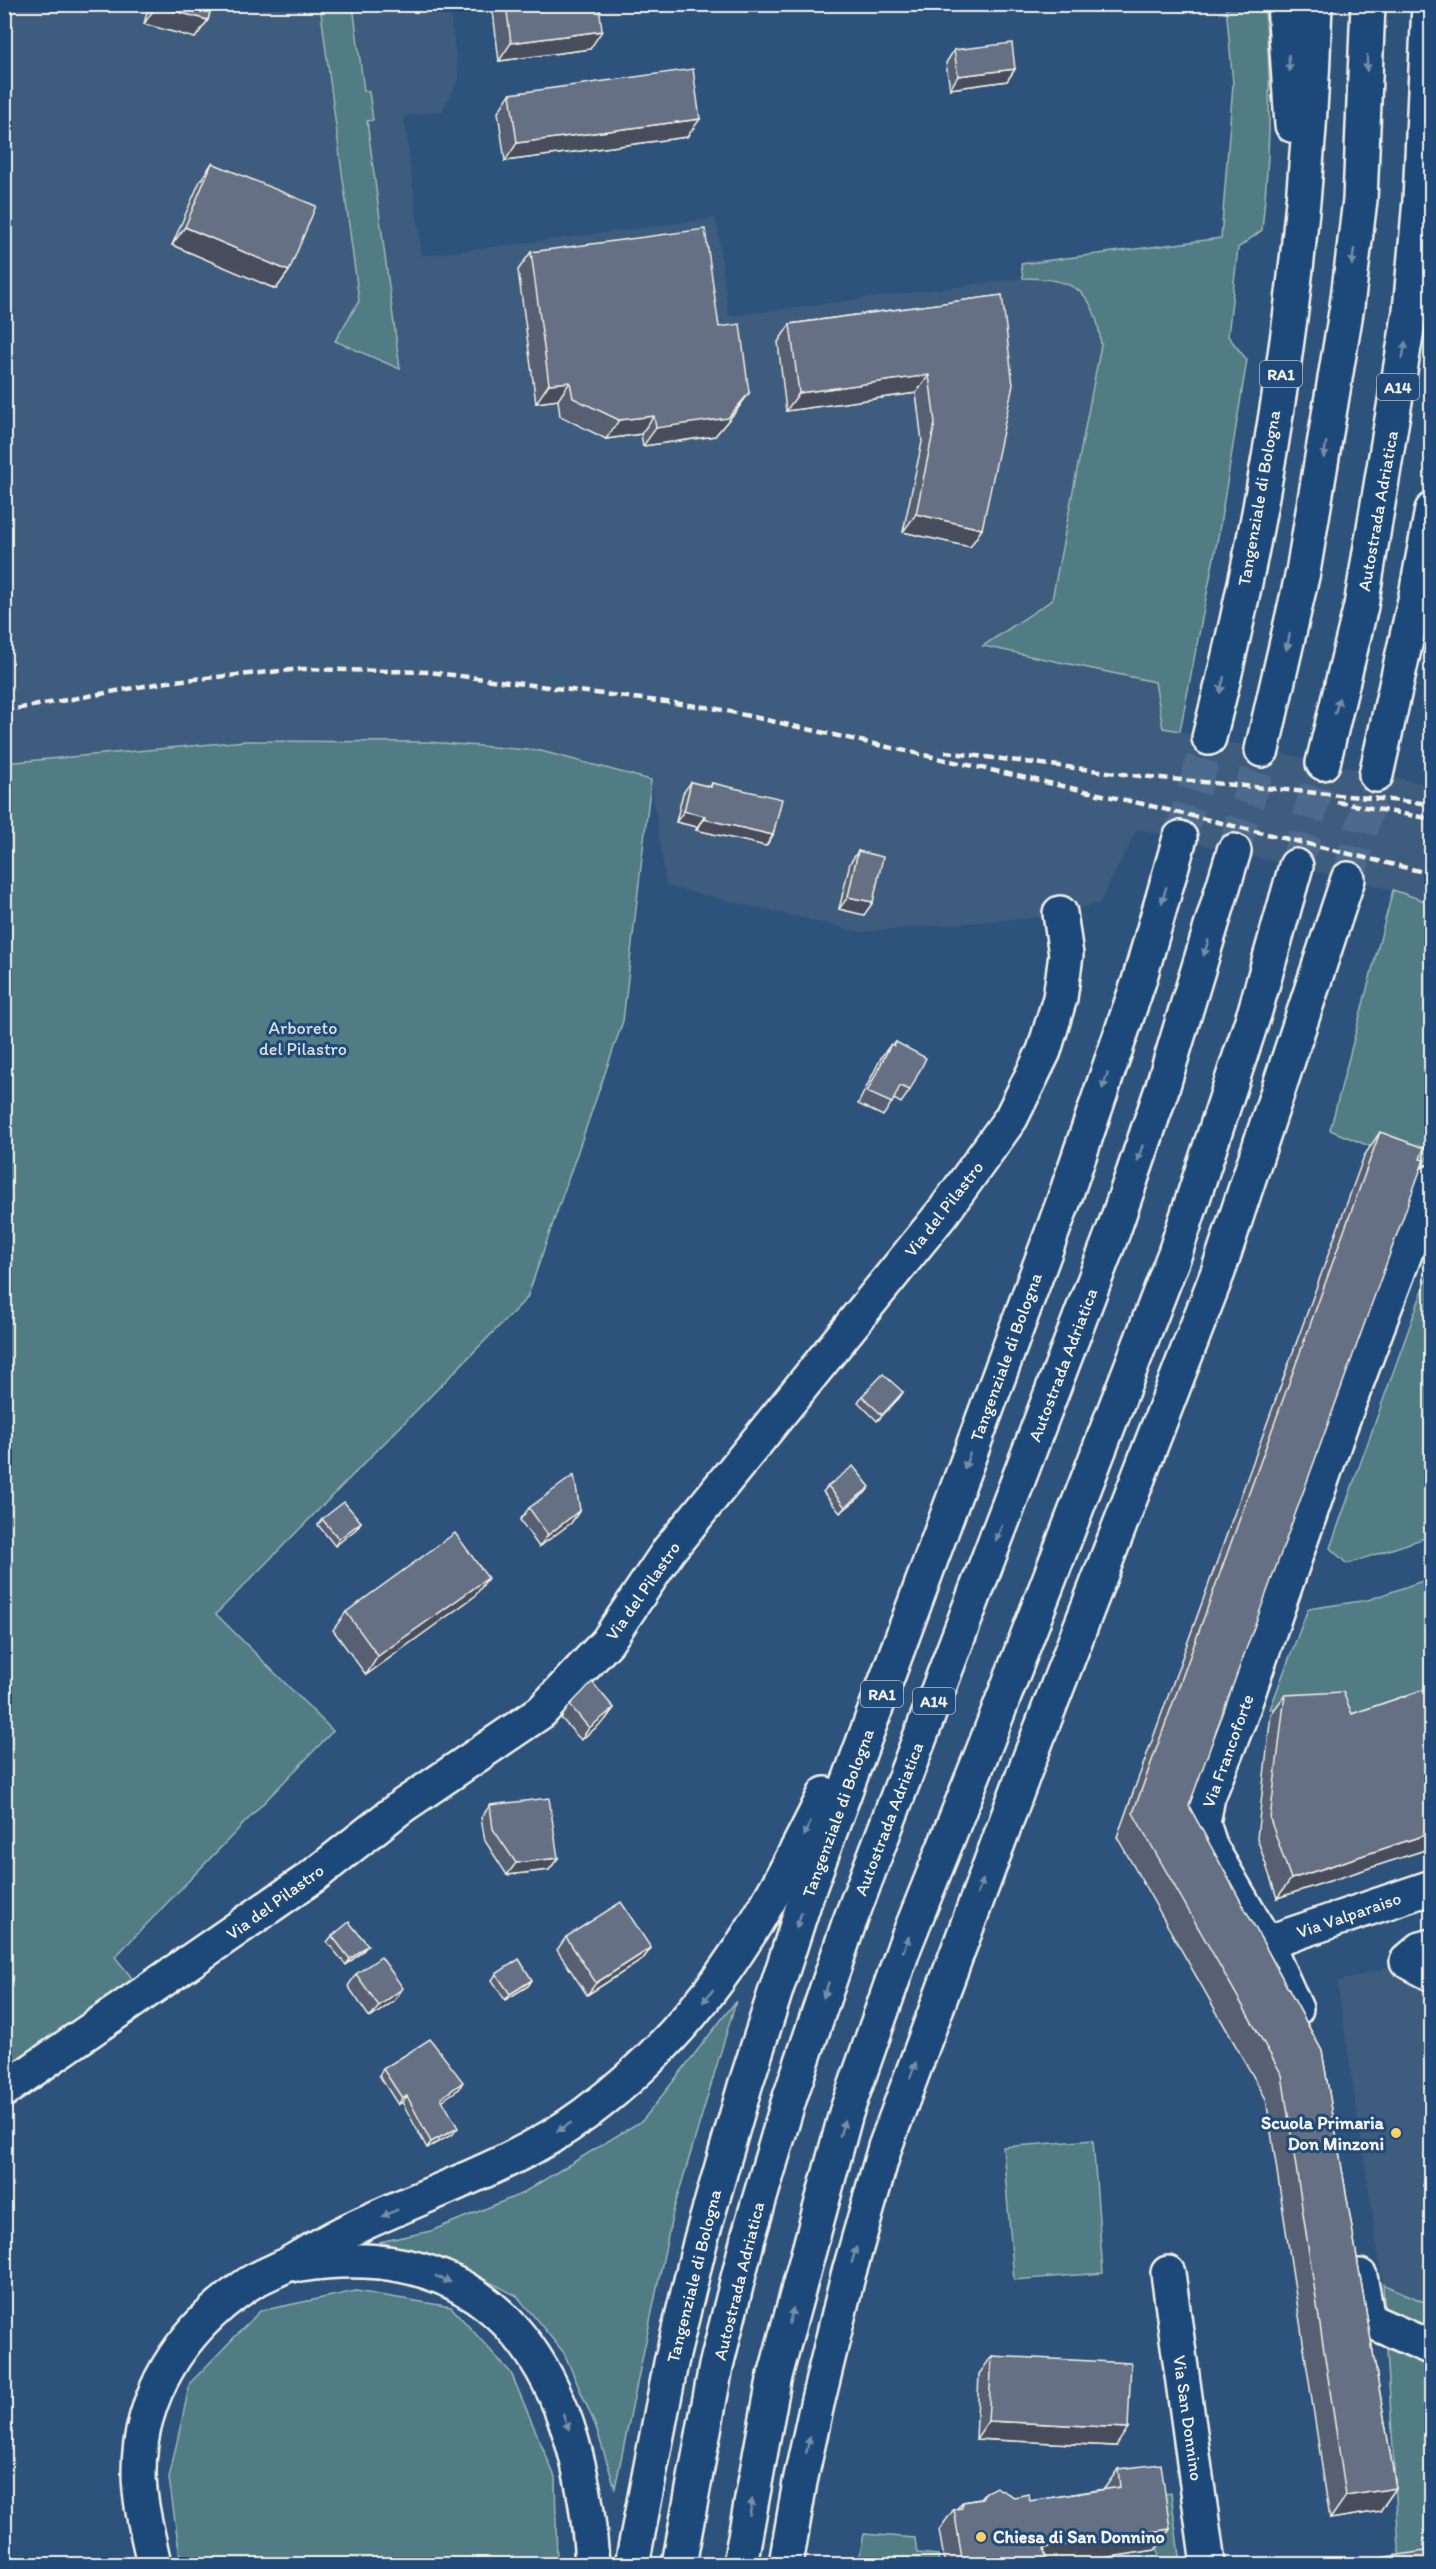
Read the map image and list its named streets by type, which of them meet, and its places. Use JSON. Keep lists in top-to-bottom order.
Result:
{
  "streets": {
    "main road": [
      "RA1",
      "A14",
      "Tangenziale di Bologna",
      "Autostrada Adriatica",
      "Via del Pilastro",
      "Via Francoforte",
      "Via Valparaiso",
      "Via San Donnino"
    ]
  },
  "crossings": [
    ["Via Francoforte", "Via Valparaiso"]
  ],
  "parks": ["Arboreto del Pilastro"],
  "places": ["Scuola Primaria Don Minzoni", "Chiesa di San Donnino"]
}
